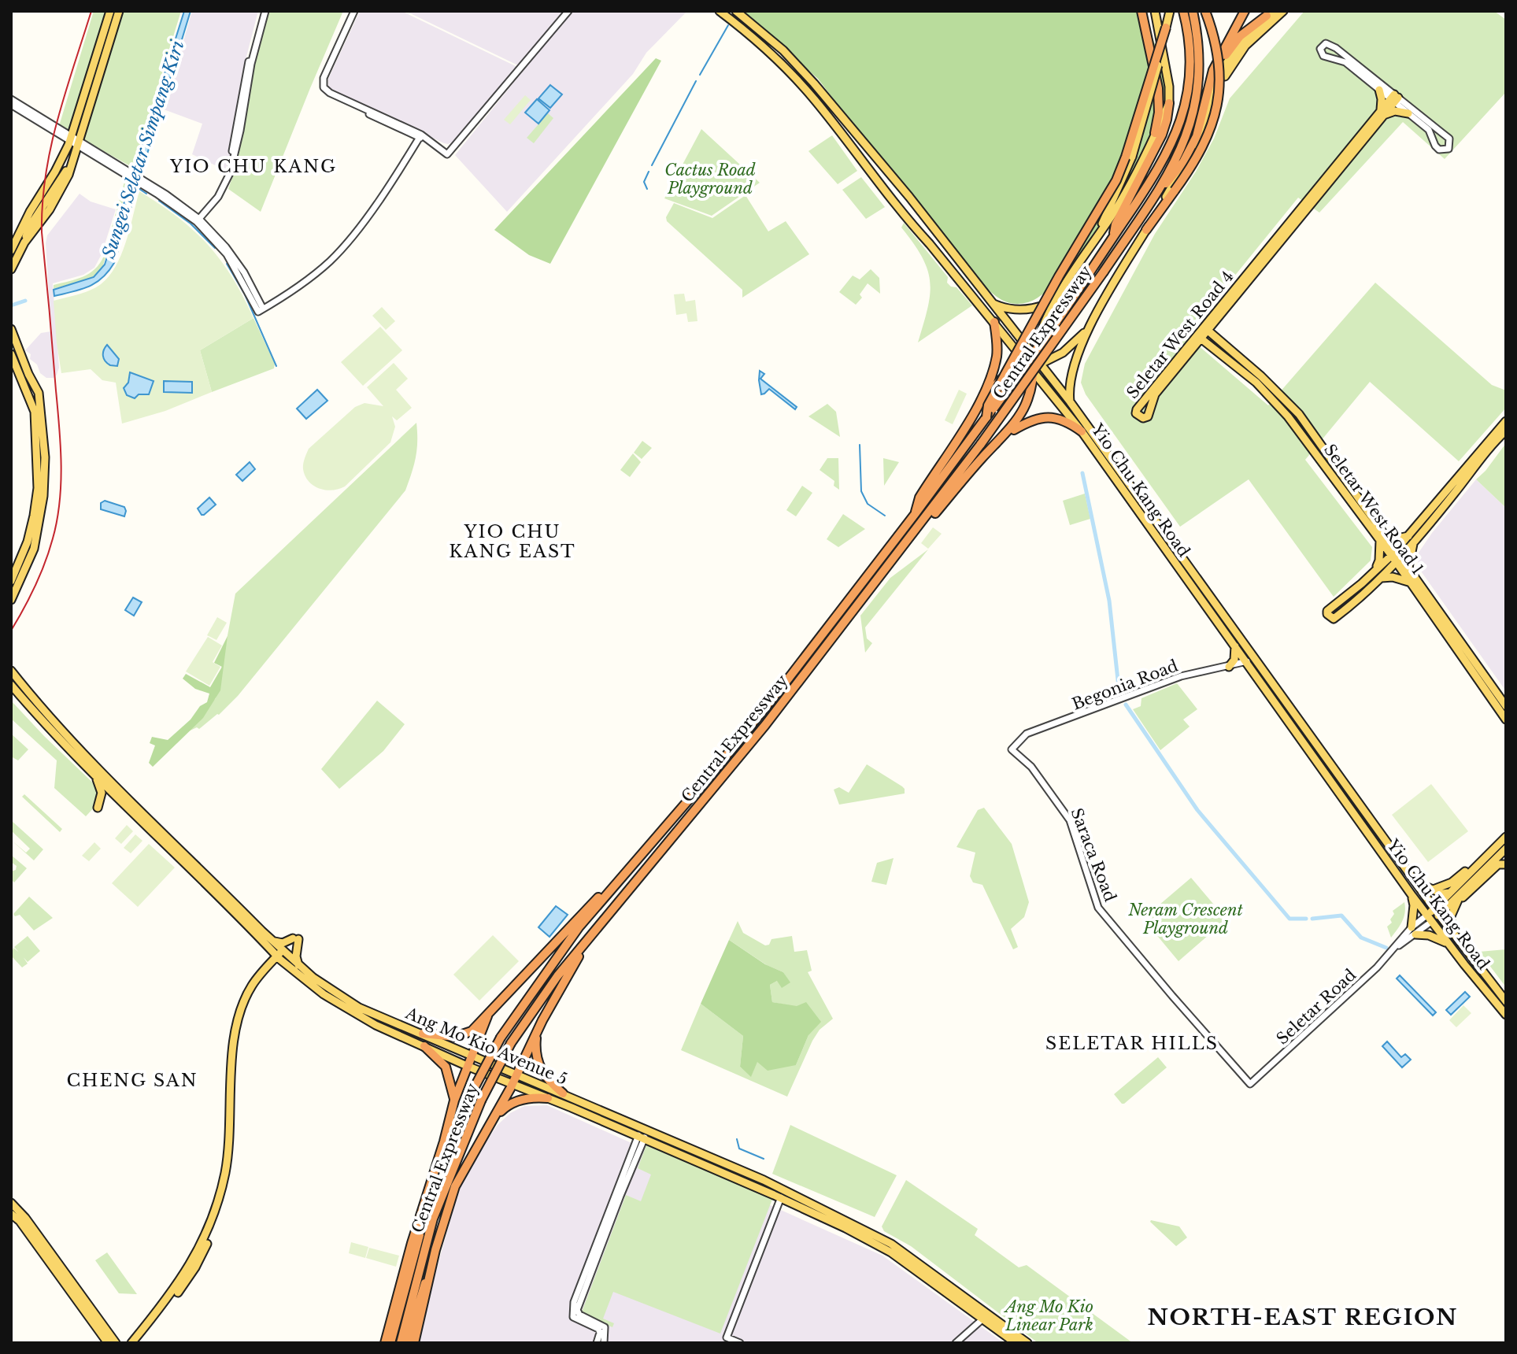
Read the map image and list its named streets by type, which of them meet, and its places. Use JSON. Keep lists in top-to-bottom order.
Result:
{
  "streets": {
    "highway": ["Central Expressway"],
    "main road": [
      "Seletar West Road 4",
      "Yio Chu Kang Road",
      "Seletar West Road 1",
      "Ang Mo Kio Avenue 5"
    ],
    "street": ["Begonia Road", "Saraca Road", "Seletar Road"]
  },
  "crossings": [
    ["Seletar West Road 4", "Seletar West Road 1"],
    ["Yio Chu Kang Road", "Begonia Road"],
    ["Yio Chu Kang Road", "Seletar Road"],
    ["Begonia Road", "Saraca Road"],
    ["Saraca Road", "Seletar Road"]
  ],
  "districts": [
    "YIO CHU KANG",
    "YIO CHU KANG EAST",
    "SELETAR HILLS",
    "CHENG SAN",
    "NORTH-EAST REGION"
  ],
  "water": ["Sungei Seletar Simpang Kiri"],
  "parks": ["Cactus Road Playground", "Neram Crescent Playground", "Ang Mo Kio Linear Park"]
}
